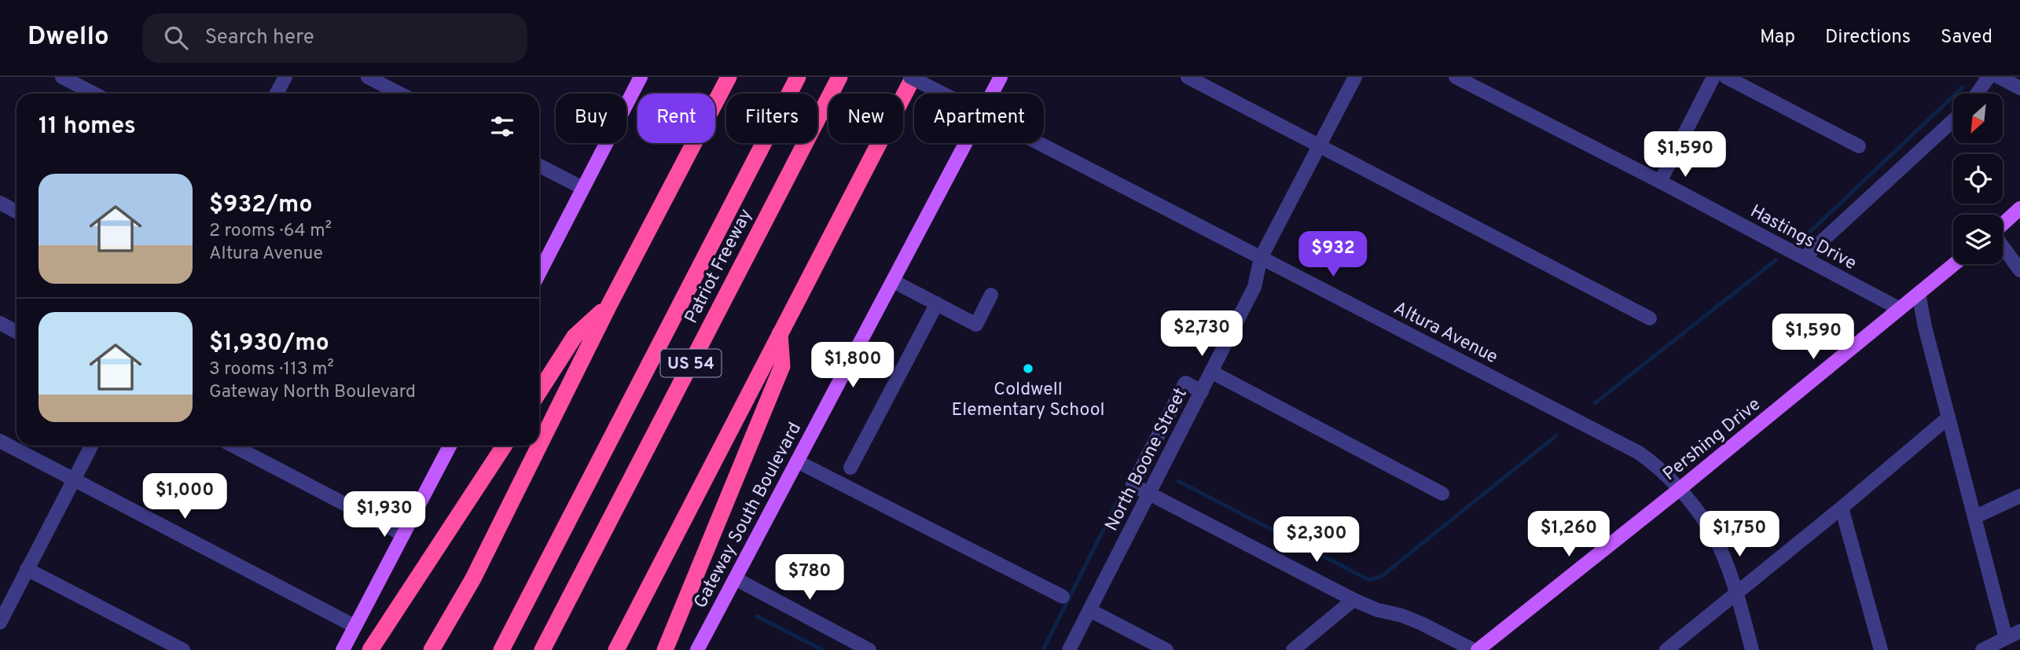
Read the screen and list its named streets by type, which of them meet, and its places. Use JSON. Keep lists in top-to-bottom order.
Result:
{
  "streets": {
    "highway": ["Patriot Freeway", "US 54"],
    "main road": ["Pershing Drive", "Gateway South Boulevard"],
    "street": ["Hastings Drive", "Altura Avenue", "North Boone Street"]
  },
  "crossings": [
    ["Hastings Drive", "Pershing Drive"],
    ["Altura Avenue", "Pershing Drive"],
    ["Altura Avenue", "North Boone Street"]
  ],
  "places": ["Coldwell Elementary School"],
  "north": "bottom left",
  "page": {
    "header": "Dwello",
    "search": "Search here",
    "nav": ["Map", "Directions", "Saved"],
    "chip": [
      "Buy",
      "Rent",
      "Filters",
      "New",
      "Apartment"
    ],
    "heading": "11 homes",
    "price": [
      "$1,590",
      "$932",
      "$2,730",
      "$1,590",
      "$1,800",
      "$1,000",
      "$1,930",
      "$1,260",
      "$1,750",
      "$2,300",
      "$780"
    ],
    "list": [
      {
        "name": "$932/mo",
        "note": "2 rooms · 64 m² · Altura Avenue"
      },
      {
        "name": "$1,930/mo",
        "note": "3 rooms · 113 m² · Gateway North Boulevard"
      }
    ]
  }
}
